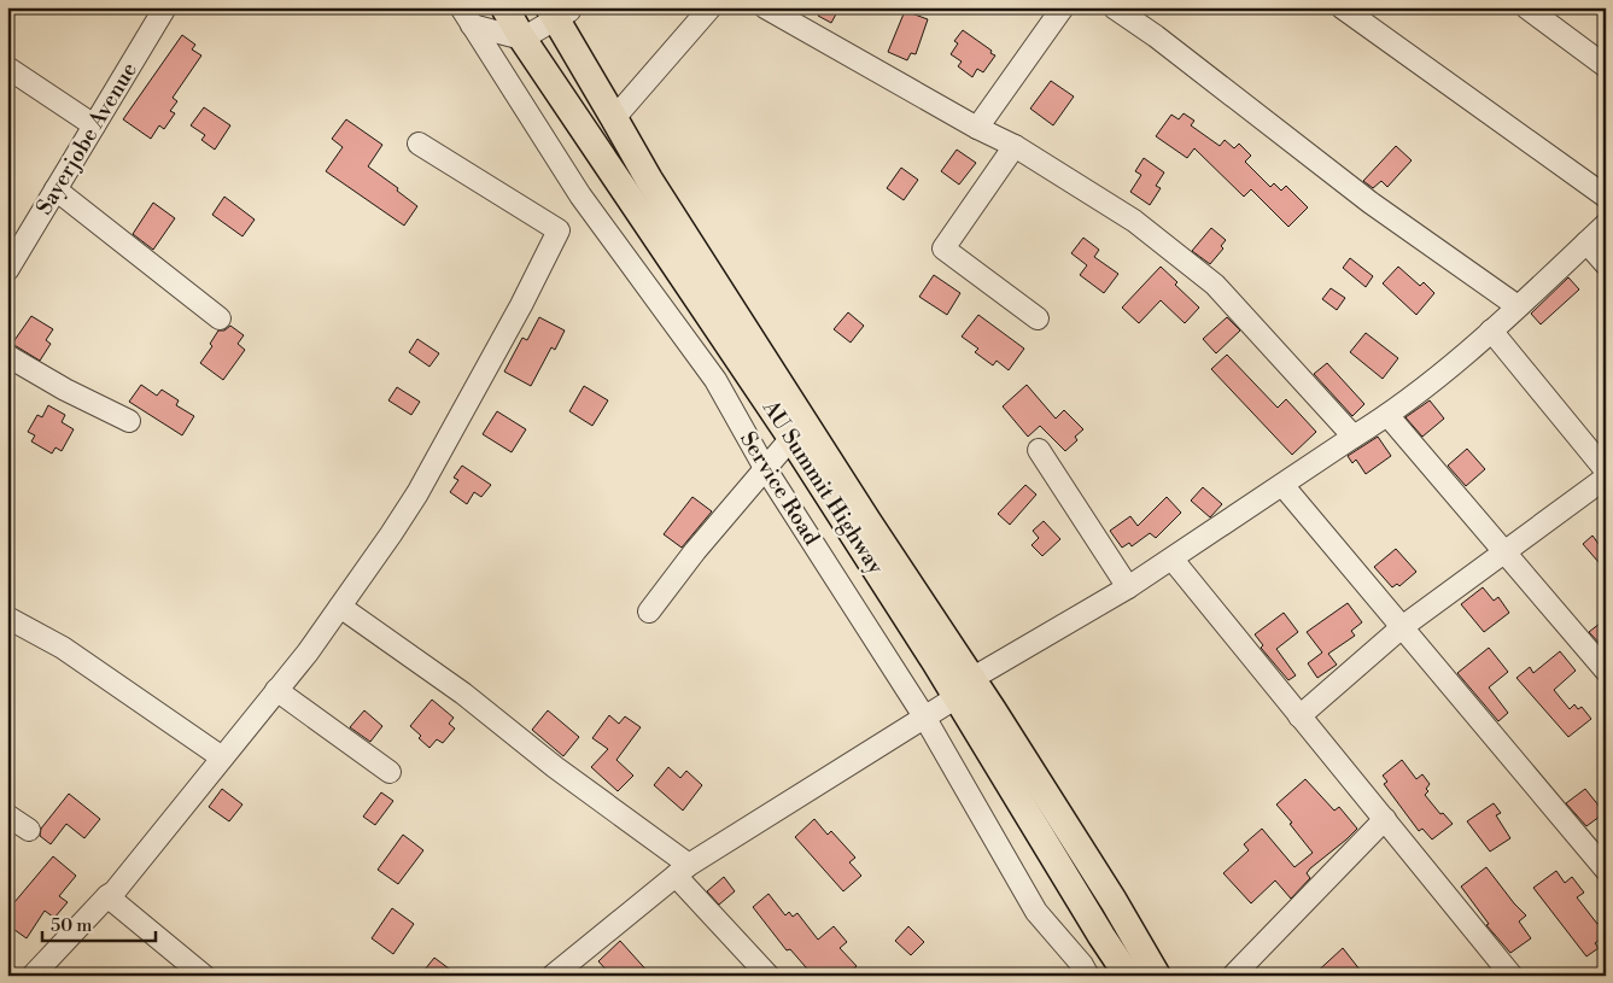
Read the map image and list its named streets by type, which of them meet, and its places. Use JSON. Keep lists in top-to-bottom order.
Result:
{
  "streets": {
    "main road": ["AU Summit Highway"],
    "street": ["Sayerjobe Avenue", "Service Road"]
  },
  "scale_bar": "50 m"
}
